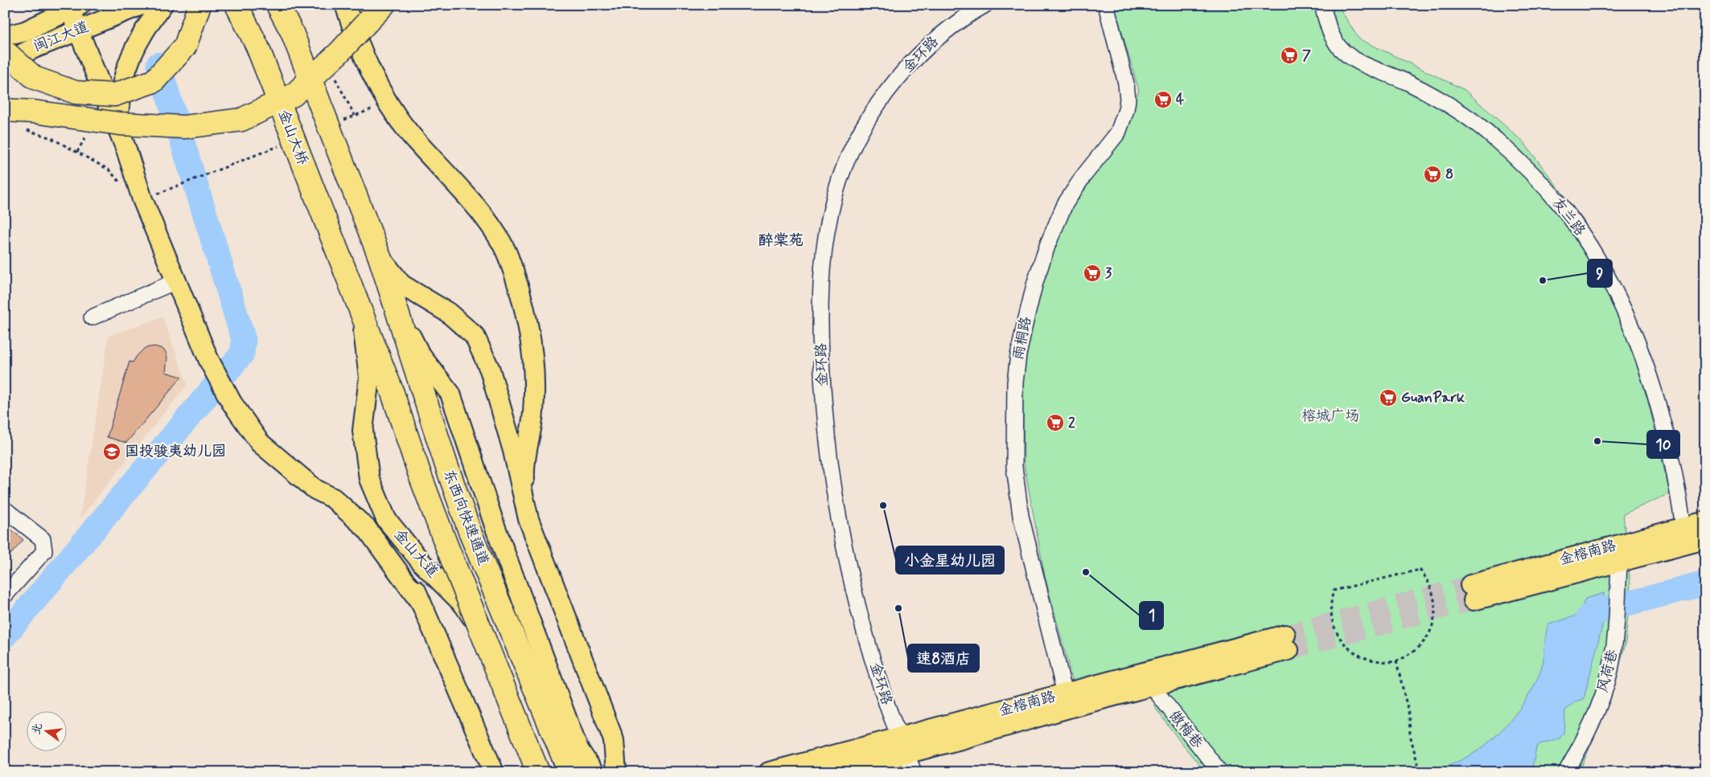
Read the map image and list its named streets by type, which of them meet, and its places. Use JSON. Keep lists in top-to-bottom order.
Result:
{
  "streets": {
    "highway": ["金山大桥", "东西向快速通道"],
    "main road": ["闽江大道", "金榕南路", "金山大道"],
    "street": [
      "金环路",
      "友兰路",
      "雨桐路",
      "风荷巷",
      "傲梅巷"
    ]
  },
  "crossings": [
    ["金环路", "金榕南路"],
    ["金山大桥", "东西向快速通道"],
    ["友兰路", "金榕南路"],
    ["雨桐路", "金榕南路"],
    ["东西向快速通道", "金山大道"],
    ["金榕南路", "风荷巷"],
    ["金榕南路", "傲梅巷"]
  ],
  "districts": ["醉棠苑"],
  "parks": ["榕城广场"],
  "places": {
    "supermarket": [
      "7",
      "4",
      "8",
      "3",
      "GuanPark",
      "2"
    ],
    "other": [
      "9",
      "10",
      "小金星幼儿园",
      "1",
      "速8酒店"
    ],
    "school or university": ["国投骏夷幼儿园"]
  },
  "north": "left"
}
